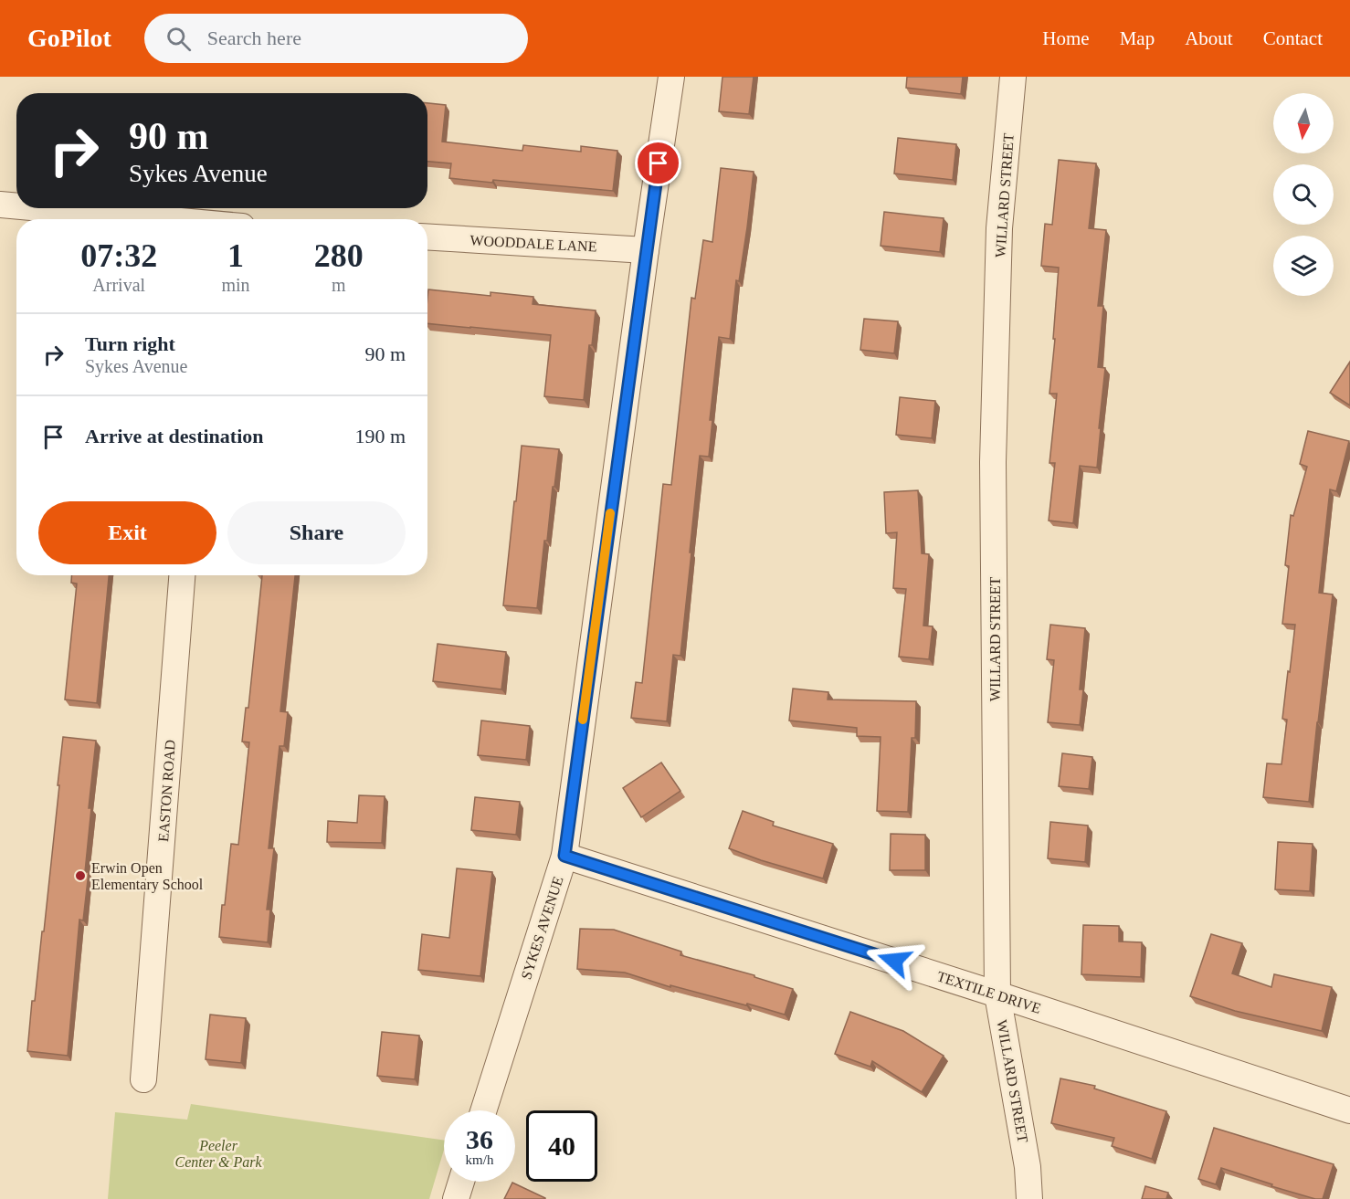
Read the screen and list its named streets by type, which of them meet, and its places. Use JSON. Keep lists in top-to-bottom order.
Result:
{
  "streets": {
    "street": [
      "WILLARD STREET",
      "WOODDALE LANE",
      "EASTON ROAD",
      "SYKES AVENUE",
      "TEXTILE DRIVE"
    ]
  },
  "crossings": [
    ["WILLARD STREET", "TEXTILE DRIVE"],
    ["WOODDALE LANE", "SYKES AVENUE"],
    ["SYKES AVENUE", "TEXTILE DRIVE"]
  ],
  "parks": ["Peeler Center & Park"],
  "places": ["Erwin Open Elementary School"],
  "north": "bottom",
  "page": {
    "header": "GoPilot",
    "search": "Search here",
    "nav": [
      "Home",
      "Map",
      "About",
      "Contact"
    ],
    "turn": ["90 m", "Sykes Avenue"],
    "eta": [
      "07:32",
      "Arrival",
      "1",
      "min",
      "280",
      "m"
    ],
    "list": [
      {
        "name": "Turn right",
        "note": "Sykes Avenue",
        "value": "90 m"
      },
      {
        "name": "Arrive at destination",
        "value": "190 m"
      }
    ],
    "buttons": ["Exit", "Share"],
    "speed": "36 km/h",
    "limit": "40"
  }
}
